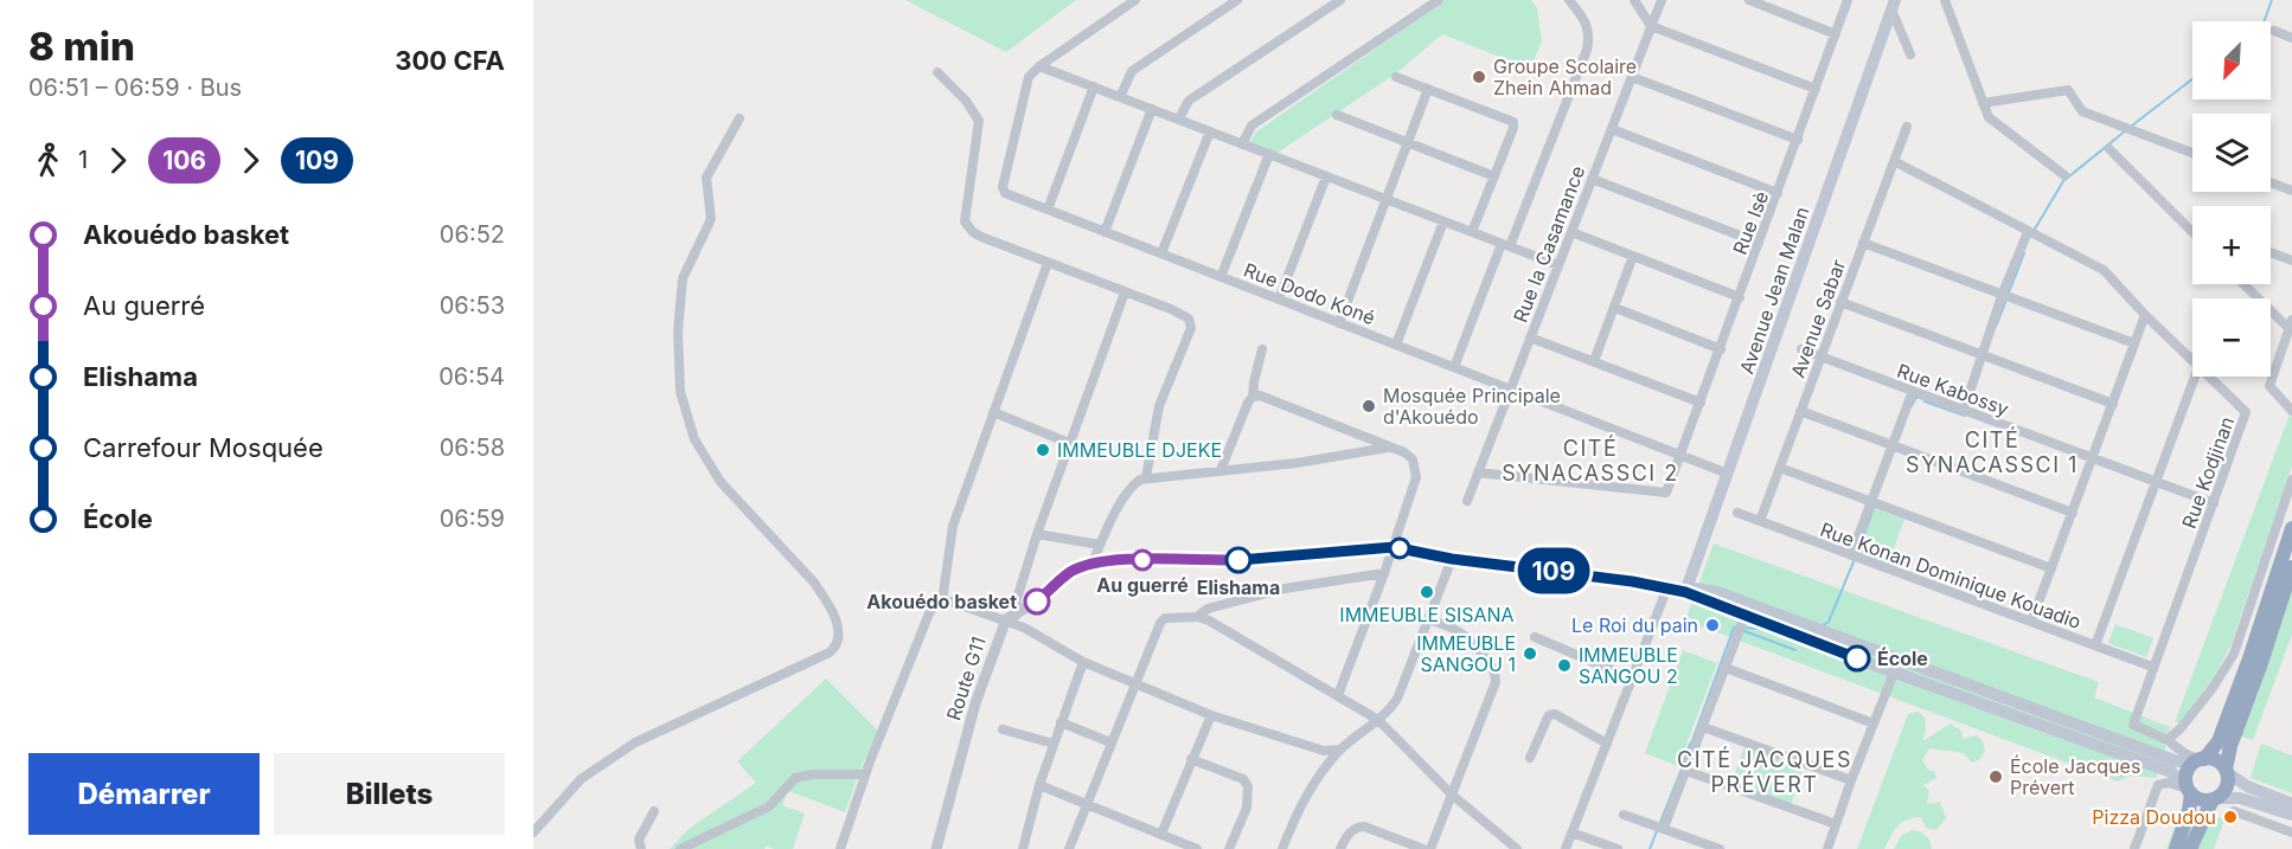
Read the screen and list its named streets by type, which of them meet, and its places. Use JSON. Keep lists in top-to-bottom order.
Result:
{
  "streets": {
    "main road": ["Avenue Jean Malan"],
    "street": [
      "Rue Isè",
      "Rue la Casamance",
      "Rue Dodo Koné",
      "Avenue Sabar",
      "Rue Kabossy",
      "Rue Kodjinan",
      "Rue Konan Dominique Kouadio",
      "Route G11"
    ]
  },
  "crossings": [
    ["Rue Isè", "Rue la Casamance"],
    ["Rue Isè", "Rue Dodo Koné"],
    ["Rue la Casamance", "Rue Dodo Koné"],
    ["Avenue Jean Malan", "Rue Dodo Koné"],
    ["Avenue Sabar", "Rue Kabossy"],
    ["Avenue Sabar", "Rue Kodjinan"],
    ["Avenue Sabar", "Rue Konan Dominique Kouadio"],
    ["Rue Kabossy", "Rue Kodjinan"],
    ["Rue Kodjinan", "Rue Konan Dominique Kouadio"]
  ],
  "districts": ["CITÉ SYNACASSCI 1", "CITÉ SYNACASSCI 2", "CITÉ JACQUES PRÉVERT"],
  "places": [
    "Groupe Scolaire Zhein Ahmad",
    "Mosquée Principale d'Akouédo",
    "IMMEUBLE DJEKE",
    "Au guerré",
    "Elishama",
    "IMMEUBLE SISANA",
    "Akouédo basket",
    "Le Roi du pain",
    "IMMEUBLE SANGOU 1",
    "École",
    "IMMEUBLE SANGOU 2",
    "École Jacques Prévert",
    "Pizza Doudou"
  ],
  "lines": ["bus line 109", "bus line 106"],
  "north": "bottom left",
  "page": {
    "heading": ["8 min", "06:51 – 06:59 · Bus", "300 CFA"],
    "on_map": "109",
    "map_buttons": ["+", "−"],
    "legs": ["1", "106", "109"],
    "list": [
      {
        "name": "Akouédo basket",
        "value": "06:52"
      },
      {
        "name": "Au guerré",
        "value": "06:53"
      },
      {
        "name": "Elishama",
        "value": "06:54"
      },
      {
        "name": "Carrefour Mosquée",
        "value": "06:58"
      },
      {
        "name": "École",
        "value": "06:59"
      }
    ],
    "buttons": ["Démarrer", "Billets"]
  }
}
